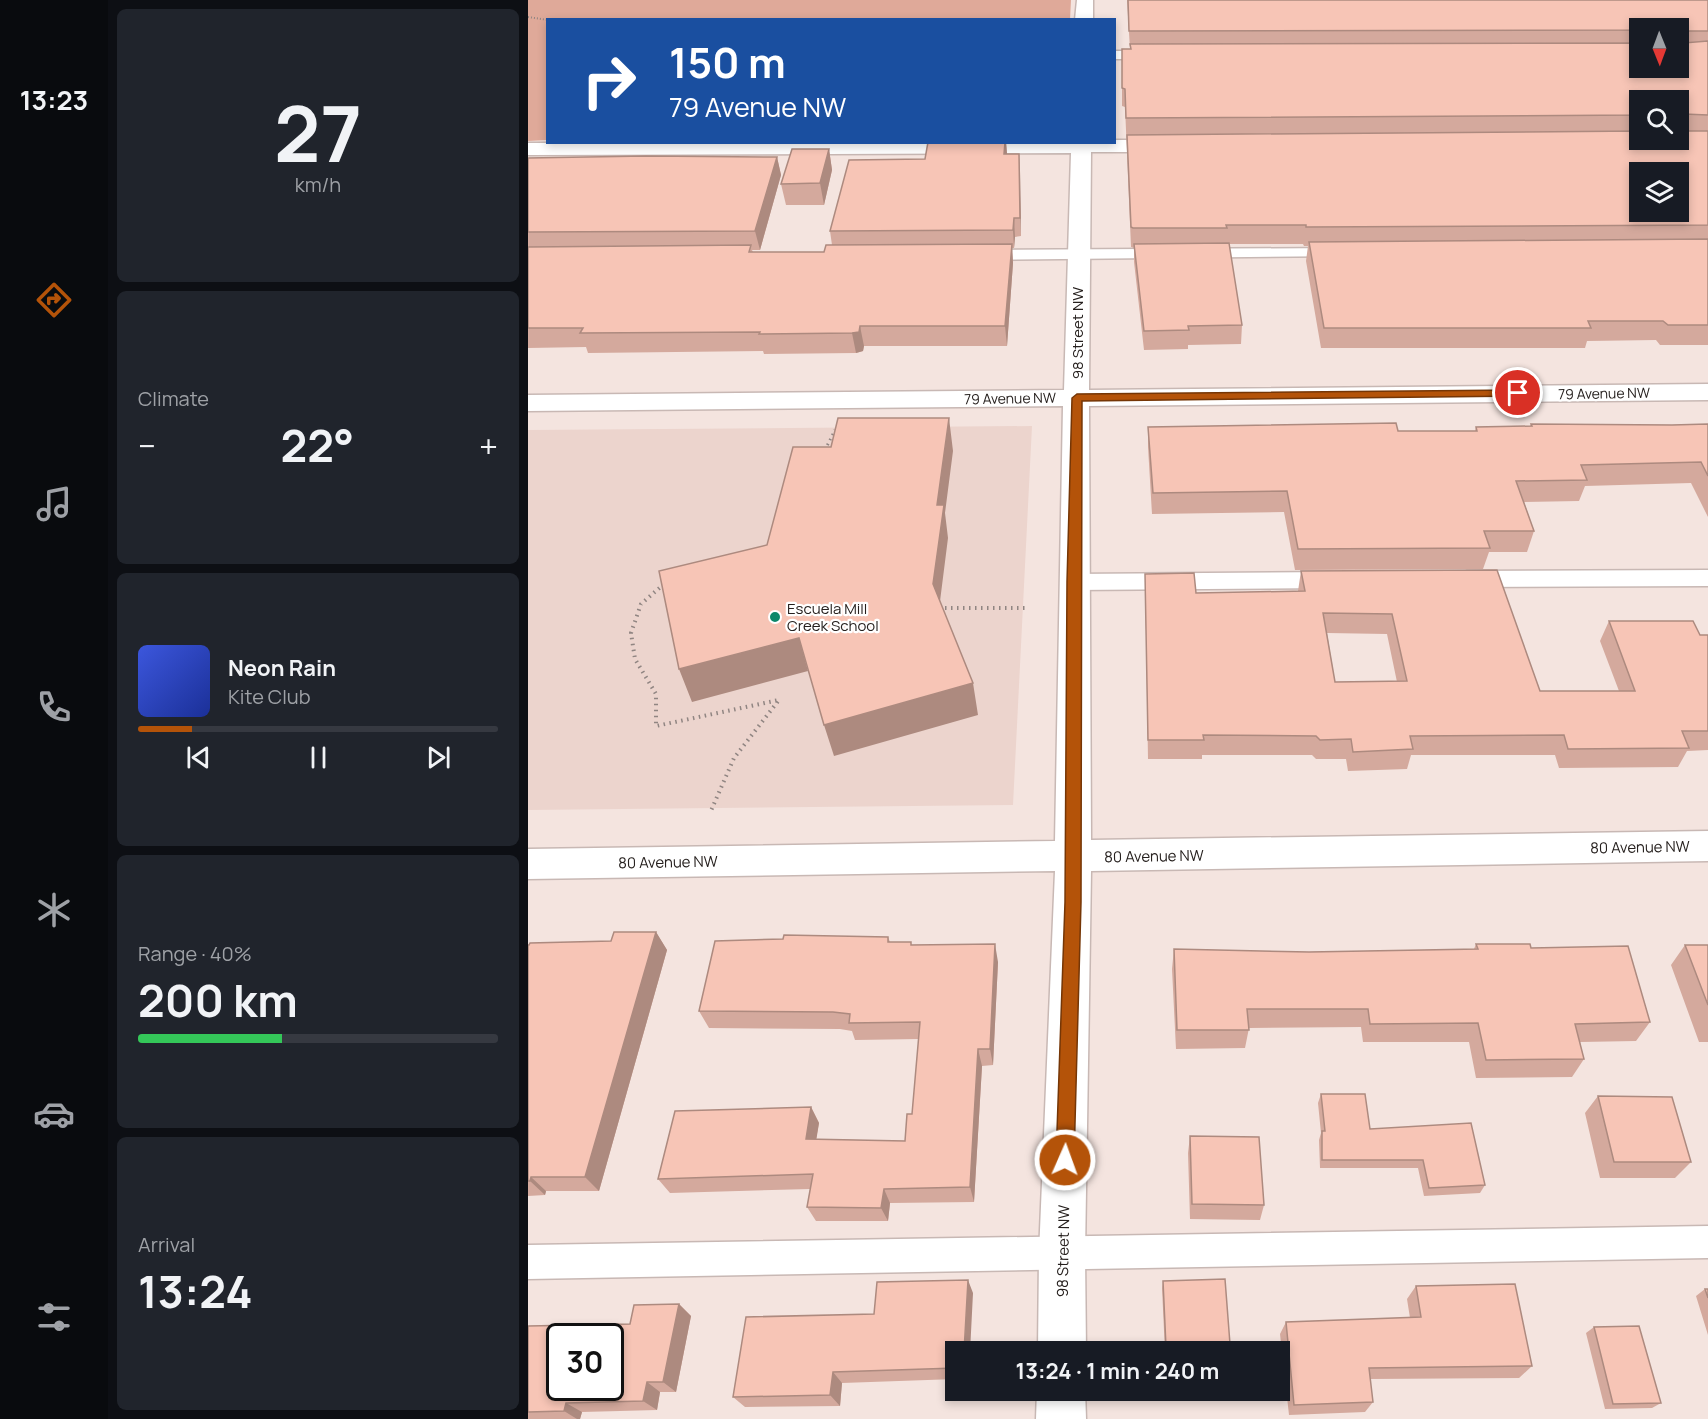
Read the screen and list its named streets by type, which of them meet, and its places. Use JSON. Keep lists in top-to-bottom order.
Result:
{
  "streets": {
    "street": ["98 Street NW", "79 Avenue NW", "80 Avenue NW"]
  },
  "crossings": [
    ["98 Street NW", "79 Avenue NW"],
    ["98 Street NW", "80 Avenue NW"]
  ],
  "places": ["Escuela Mill Creek School"],
  "north": "bottom",
  "page": {
    "tabs": "13:23",
    "tile": [
      ["27", "km/h"],
      "Climate",
      ["Range · 40%", "200 km"],
      ["Arrival", "13:24"]
    ],
    "turn": ["150 m", "79 Avenue NW"],
    "heat": ["−", "22°", "+"],
    "song": ["Neon Rain", "Kite Club"],
    "limit": "30",
    "trip": "13:24 · 1 min · 240 m"
  }
}
